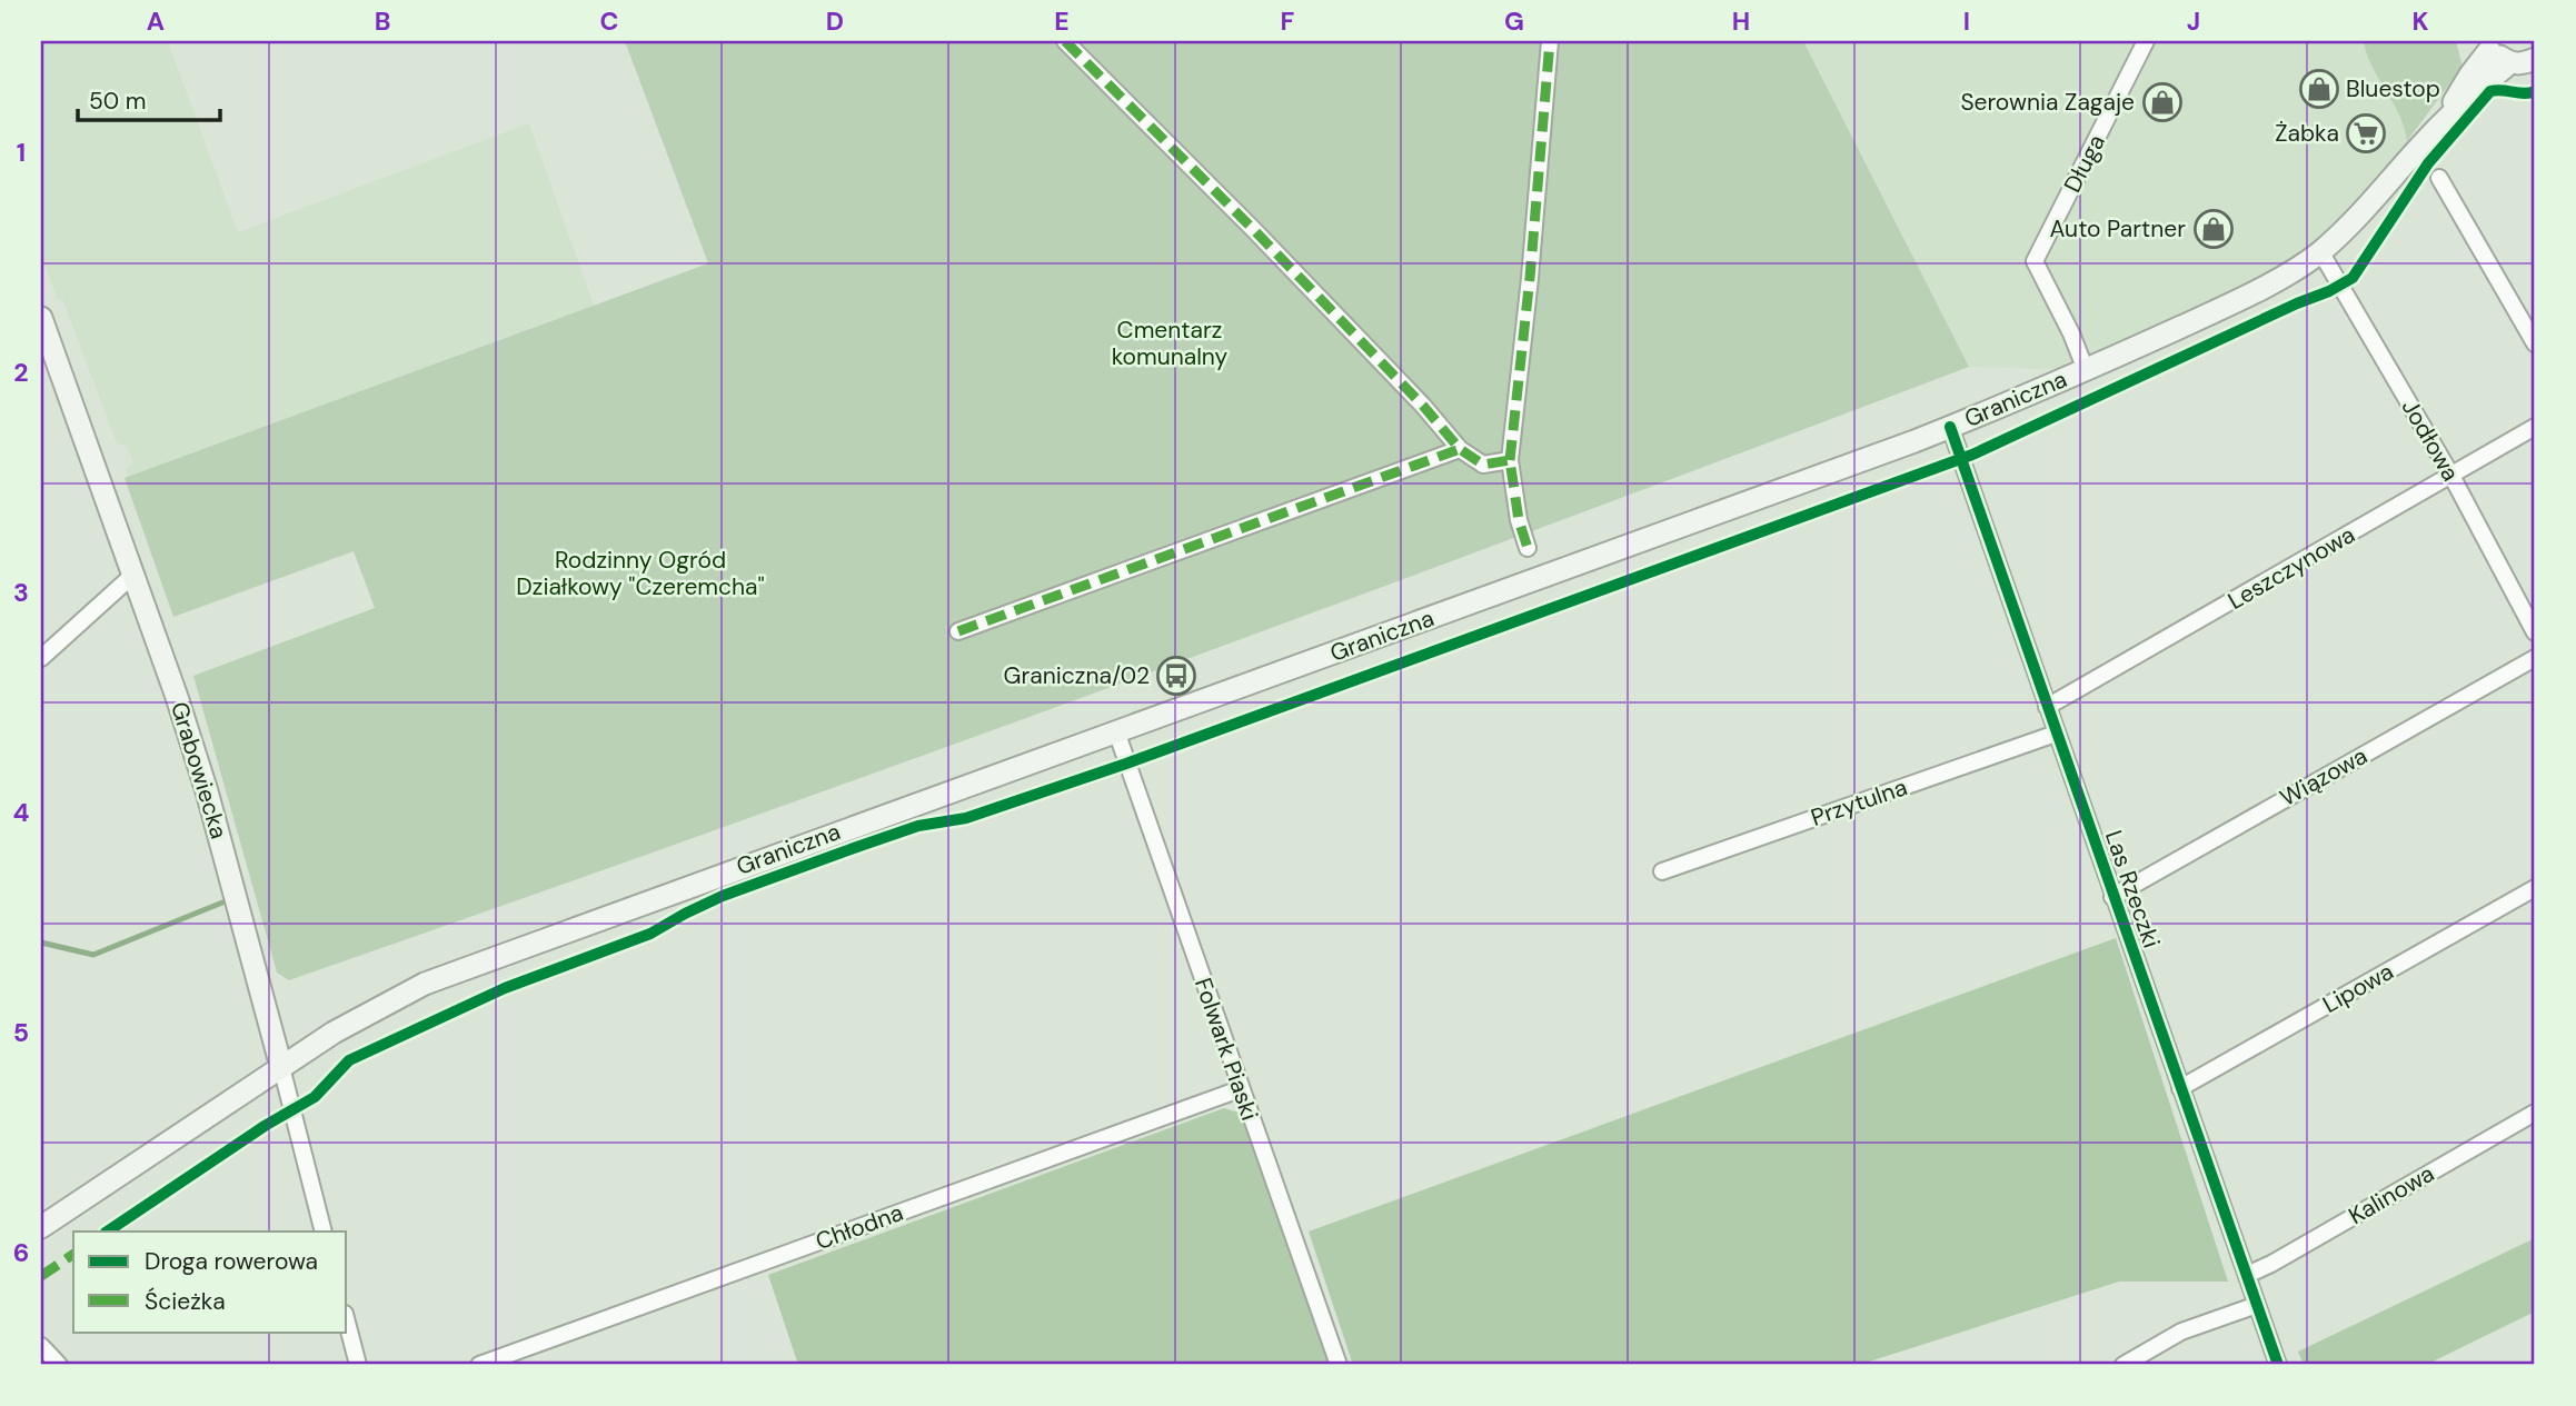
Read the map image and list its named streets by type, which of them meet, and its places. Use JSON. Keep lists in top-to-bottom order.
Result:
{
  "streets": {
    "main road": ["Graniczna", "Grabowiecka"],
    "street": [
      "Długa",
      "Jodłowa",
      "Leszczynowa",
      "Wiązowa",
      "Przytulna",
      "Las Rzeczki",
      "Lipowa",
      "Folwark Piaski",
      "Kalinowa",
      "Chłodna"
    ]
  },
  "crossings": [
    ["Długa", "Graniczna"],
    ["Graniczna", "Jodłowa"],
    ["Graniczna", "Grabowiecka"],
    ["Graniczna", "Las Rzeczki"],
    ["Graniczna", "Folwark Piaski"],
    ["Jodłowa", "Leszczynowa"],
    ["Leszczynowa", "Las Rzeczki"],
    ["Wiązowa", "Las Rzeczki"],
    ["Przytulna", "Las Rzeczki"],
    ["Las Rzeczki", "Lipowa"],
    ["Las Rzeczki", "Kalinowa"],
    ["Folwark Piaski", "Chłodna"]
  ],
  "parks": ["Cmentarz komunalny", "Rodzinny Ogród Działkowy \"Czeremcha\""],
  "places": {
    "shop": ["Bluestop", "Serownia Zagaje", "Auto Partner"],
    "supermarket": ["Żabka"],
    "bus stop": ["Graniczna/02"]
  },
  "legend": ["Droga rowerowa", "Ścieżka"],
  "scale_bar": "50 m",
  "grid": {
    "columns": [
      "A",
      "B",
      "C",
      "D",
      "E",
      "F",
      "G",
      "H",
      "I",
      "J",
      "K"
    ],
    "rows": [
      "1",
      "2",
      "3",
      "4",
      "5",
      "6"
    ]
  }
}
